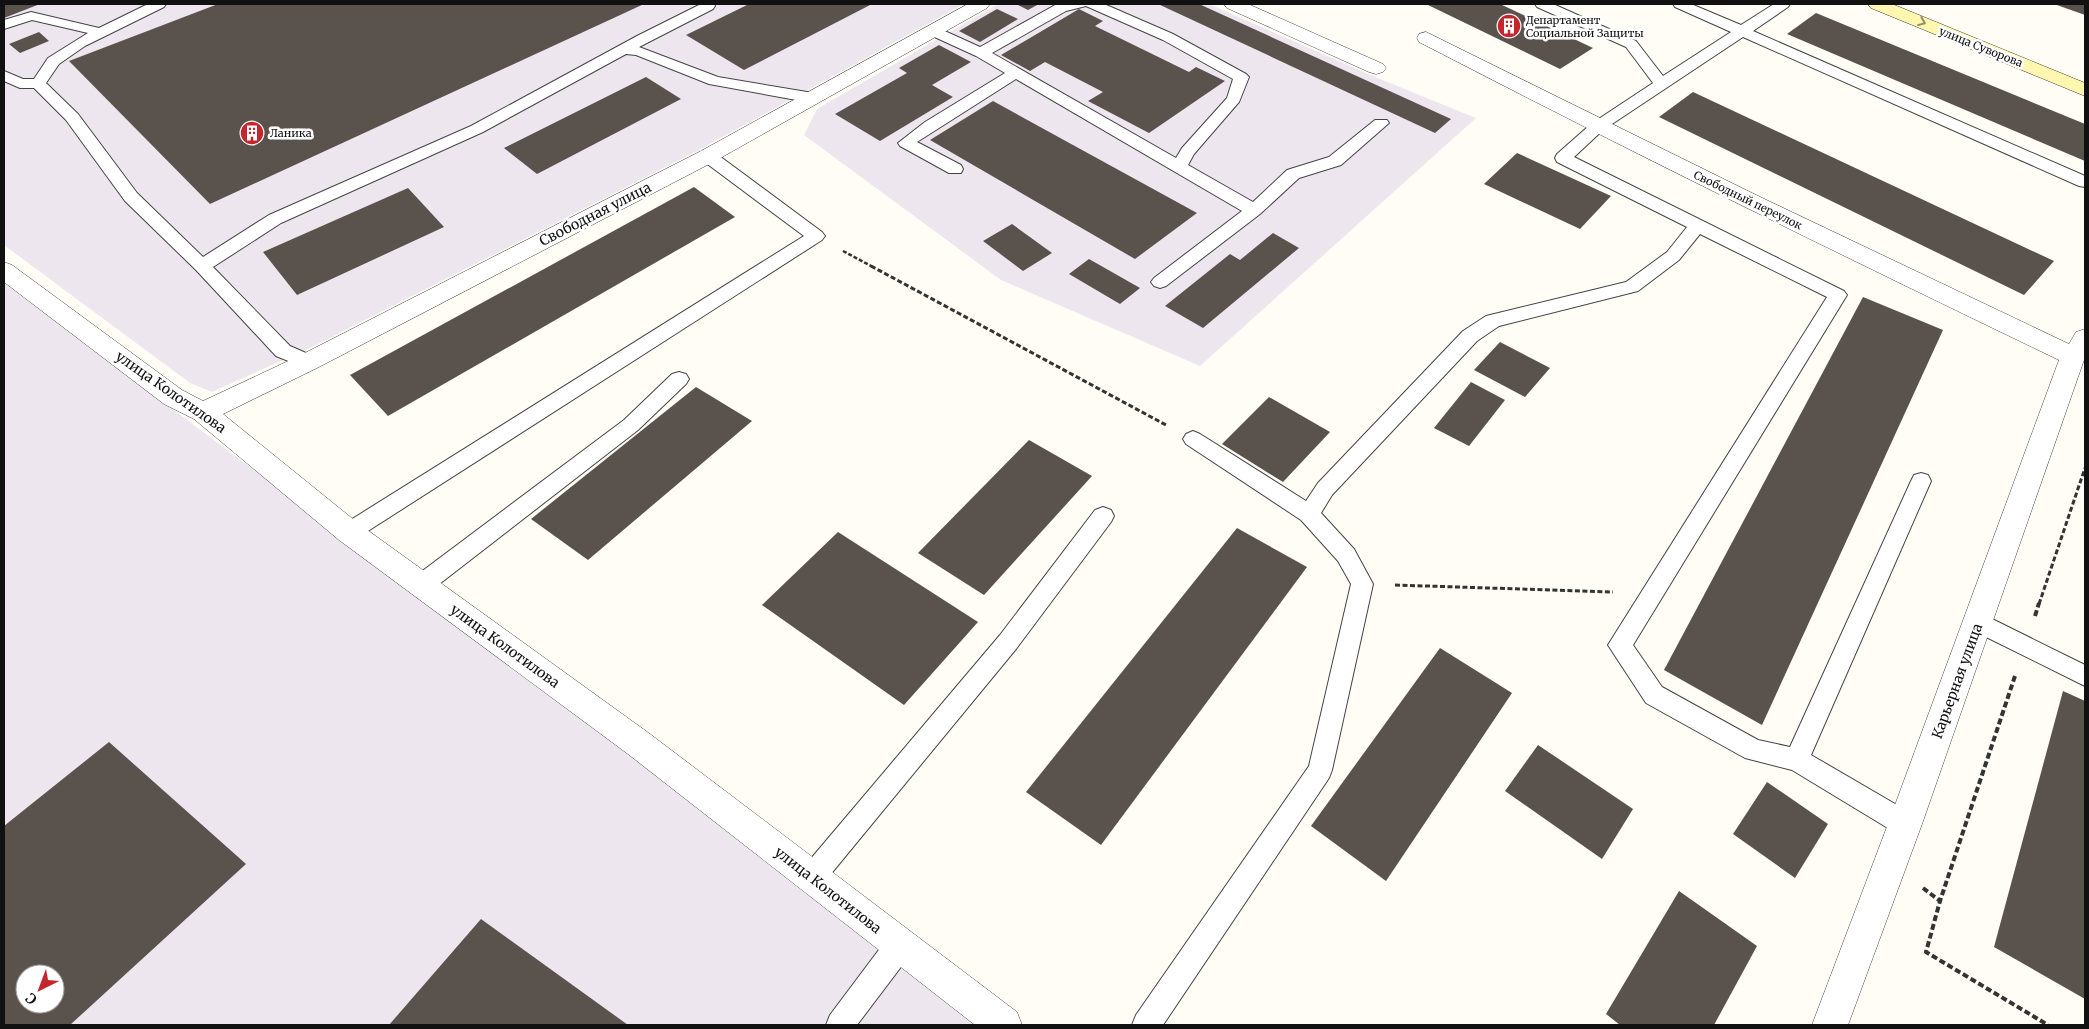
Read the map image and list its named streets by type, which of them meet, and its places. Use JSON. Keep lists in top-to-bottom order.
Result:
{
  "streets": {
    "main road": ["улица Суворова"],
    "street": [
      "Свободный переулок",
      "Свободная улица",
      "улица Колотилова",
      "Карьерная улица"
    ]
  },
  "crossings": [
    ["Свободный переулок", "Карьерная улица"],
    ["Свободная улица", "улица Колотилова"]
  ],
  "one_way": ["улица Суворова"],
  "places": {
    "building": ["Департамент Социальной Защиты", "Ланика"]
  },
  "north": "bottom left"
}
